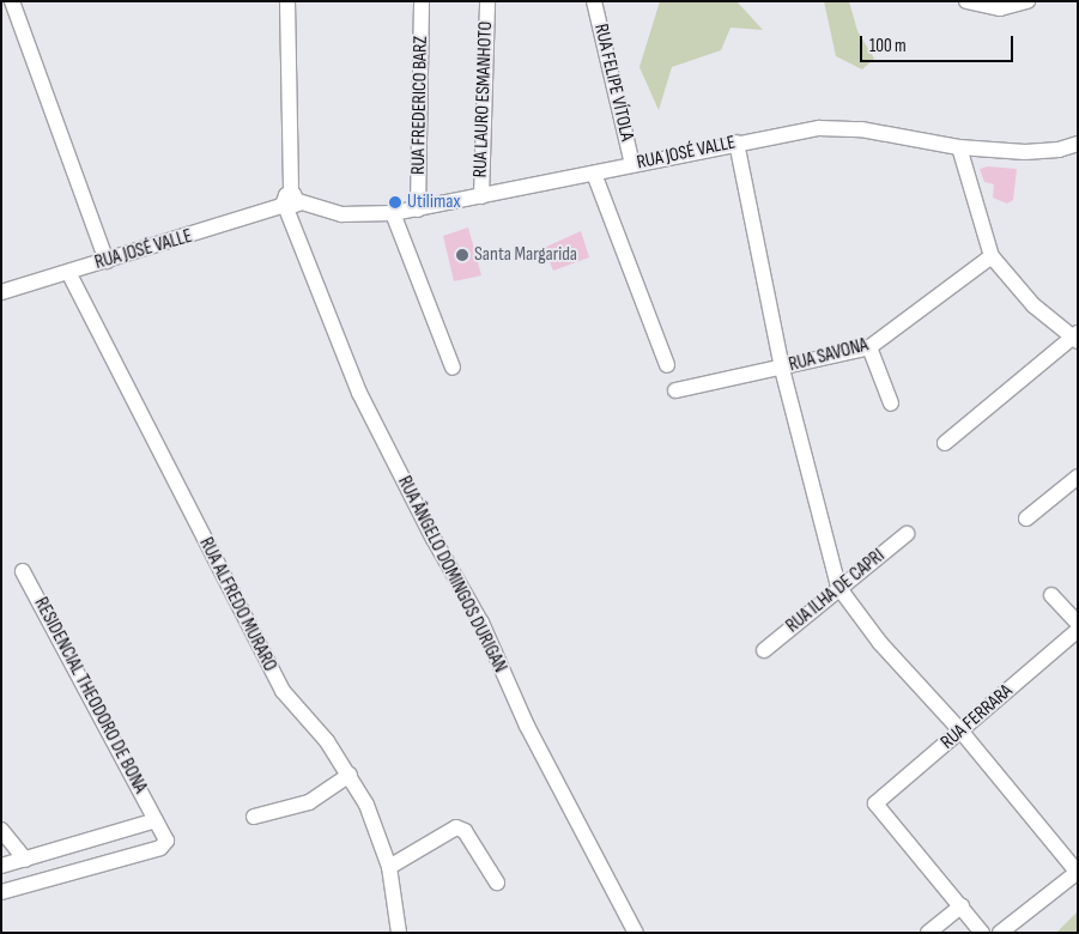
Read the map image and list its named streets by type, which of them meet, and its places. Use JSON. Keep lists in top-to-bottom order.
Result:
{
  "streets": {
    "street": [
      "RUA FELIPE VÍTOLA",
      "RUA LAURO ESMANHOTO",
      "RUA FREDERICO BARZ",
      "RUA JOSÉ VALLE",
      "RUA SAVONA",
      "RUA ÂNGELO DOMINGOS DURIGAN",
      "RUA ILHA DE CAPRI",
      "RUA ALFREDO MURARO",
      "RESIDENCIAL THEODORO DE BONA",
      "RUA FERRARA"
    ]
  },
  "crossings": [
    ["RUA FELIPE VÍTOLA", "RUA JOSÉ VALLE"],
    ["RUA LAURO ESMANHOTO", "RUA JOSÉ VALLE"],
    ["RUA FREDERICO BARZ", "RUA JOSÉ VALLE"],
    ["RUA JOSÉ VALLE", "RUA ÂNGELO DOMINGOS DURIGAN"],
    ["RUA JOSÉ VALLE", "RUA ALFREDO MURARO"]
  ],
  "places": ["Utilimax", "Santa Margarida"],
  "scale_bar": "100 m"
}
